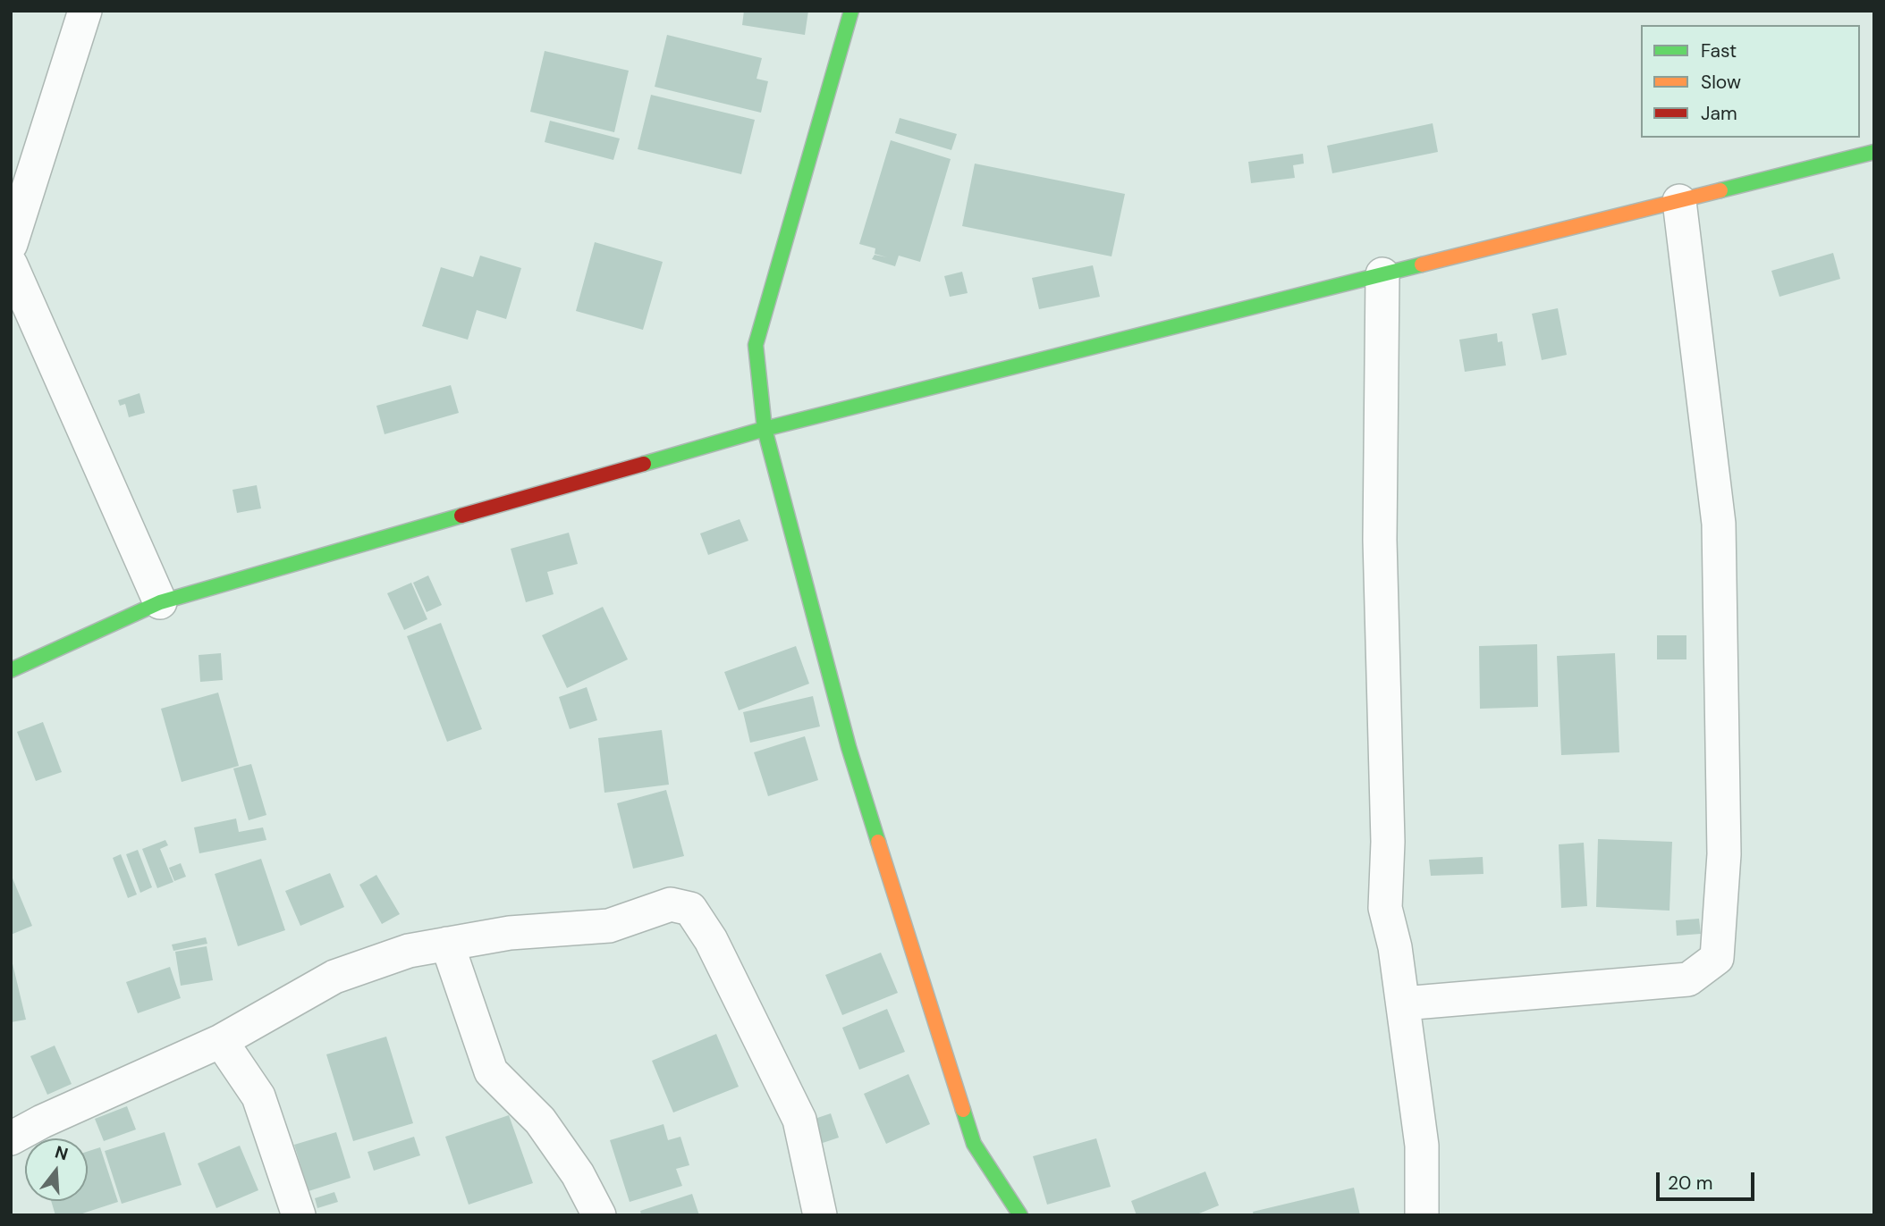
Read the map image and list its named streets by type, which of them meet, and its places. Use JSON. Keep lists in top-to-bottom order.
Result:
{
  "legend": ["Fast", "Slow", "Jam"],
  "scale_bar": "20 m",
  "north": "top"
}
